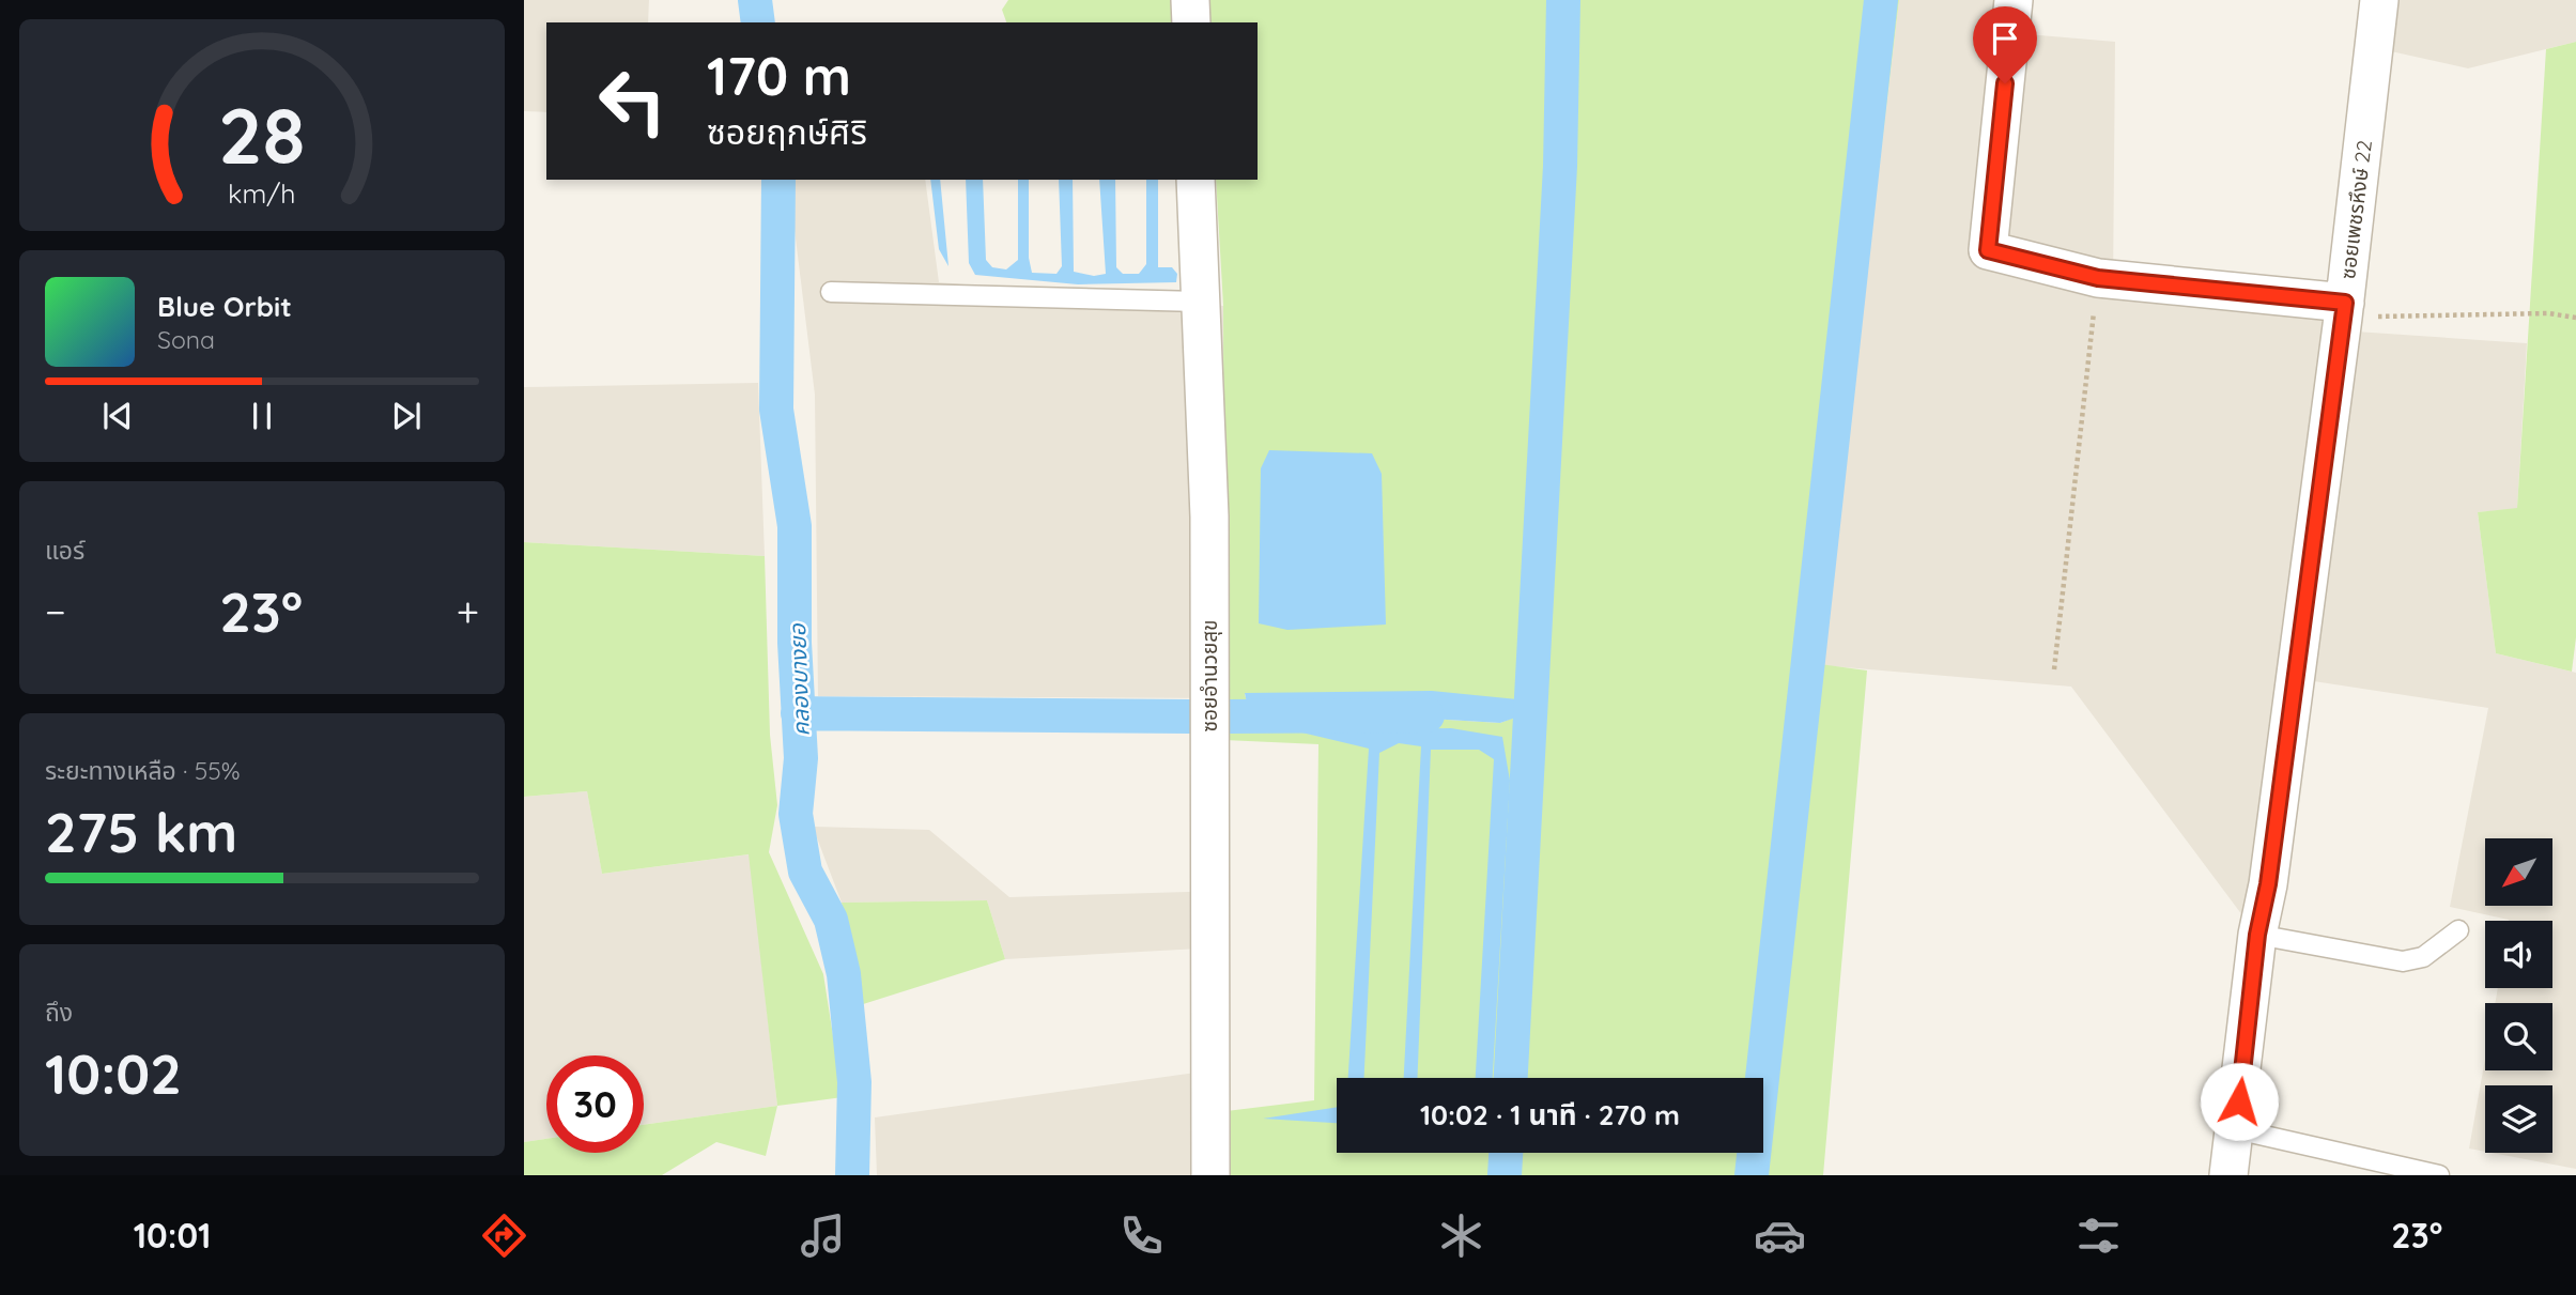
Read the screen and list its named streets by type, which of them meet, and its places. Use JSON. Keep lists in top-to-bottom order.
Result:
{
  "streets": {
    "street": ["ซอยเพชรหึงษ์ 22", "ซอยอำนวยสุข"]
  },
  "water": ["คลองบางยอ"],
  "north": "bottom left",
  "page": {
    "turn": ["170 m", "ซอยฤกษ์ศิริ"],
    "song": ["Blue Orbit", "Sona"],
    "tile": [
      "แอร์",
      ["ระยะทางเหลือ · 55%", "275 km"],
      ["ถึง", "10:02"]
    ],
    "heat": ["−", "23°", "+"],
    "limit": "30",
    "trip": "10:02 · 1 นาที · 270 m",
    "tabs": ["10:01", "23°"],
    "gauge": ["28", "km/h"]
  }
}
